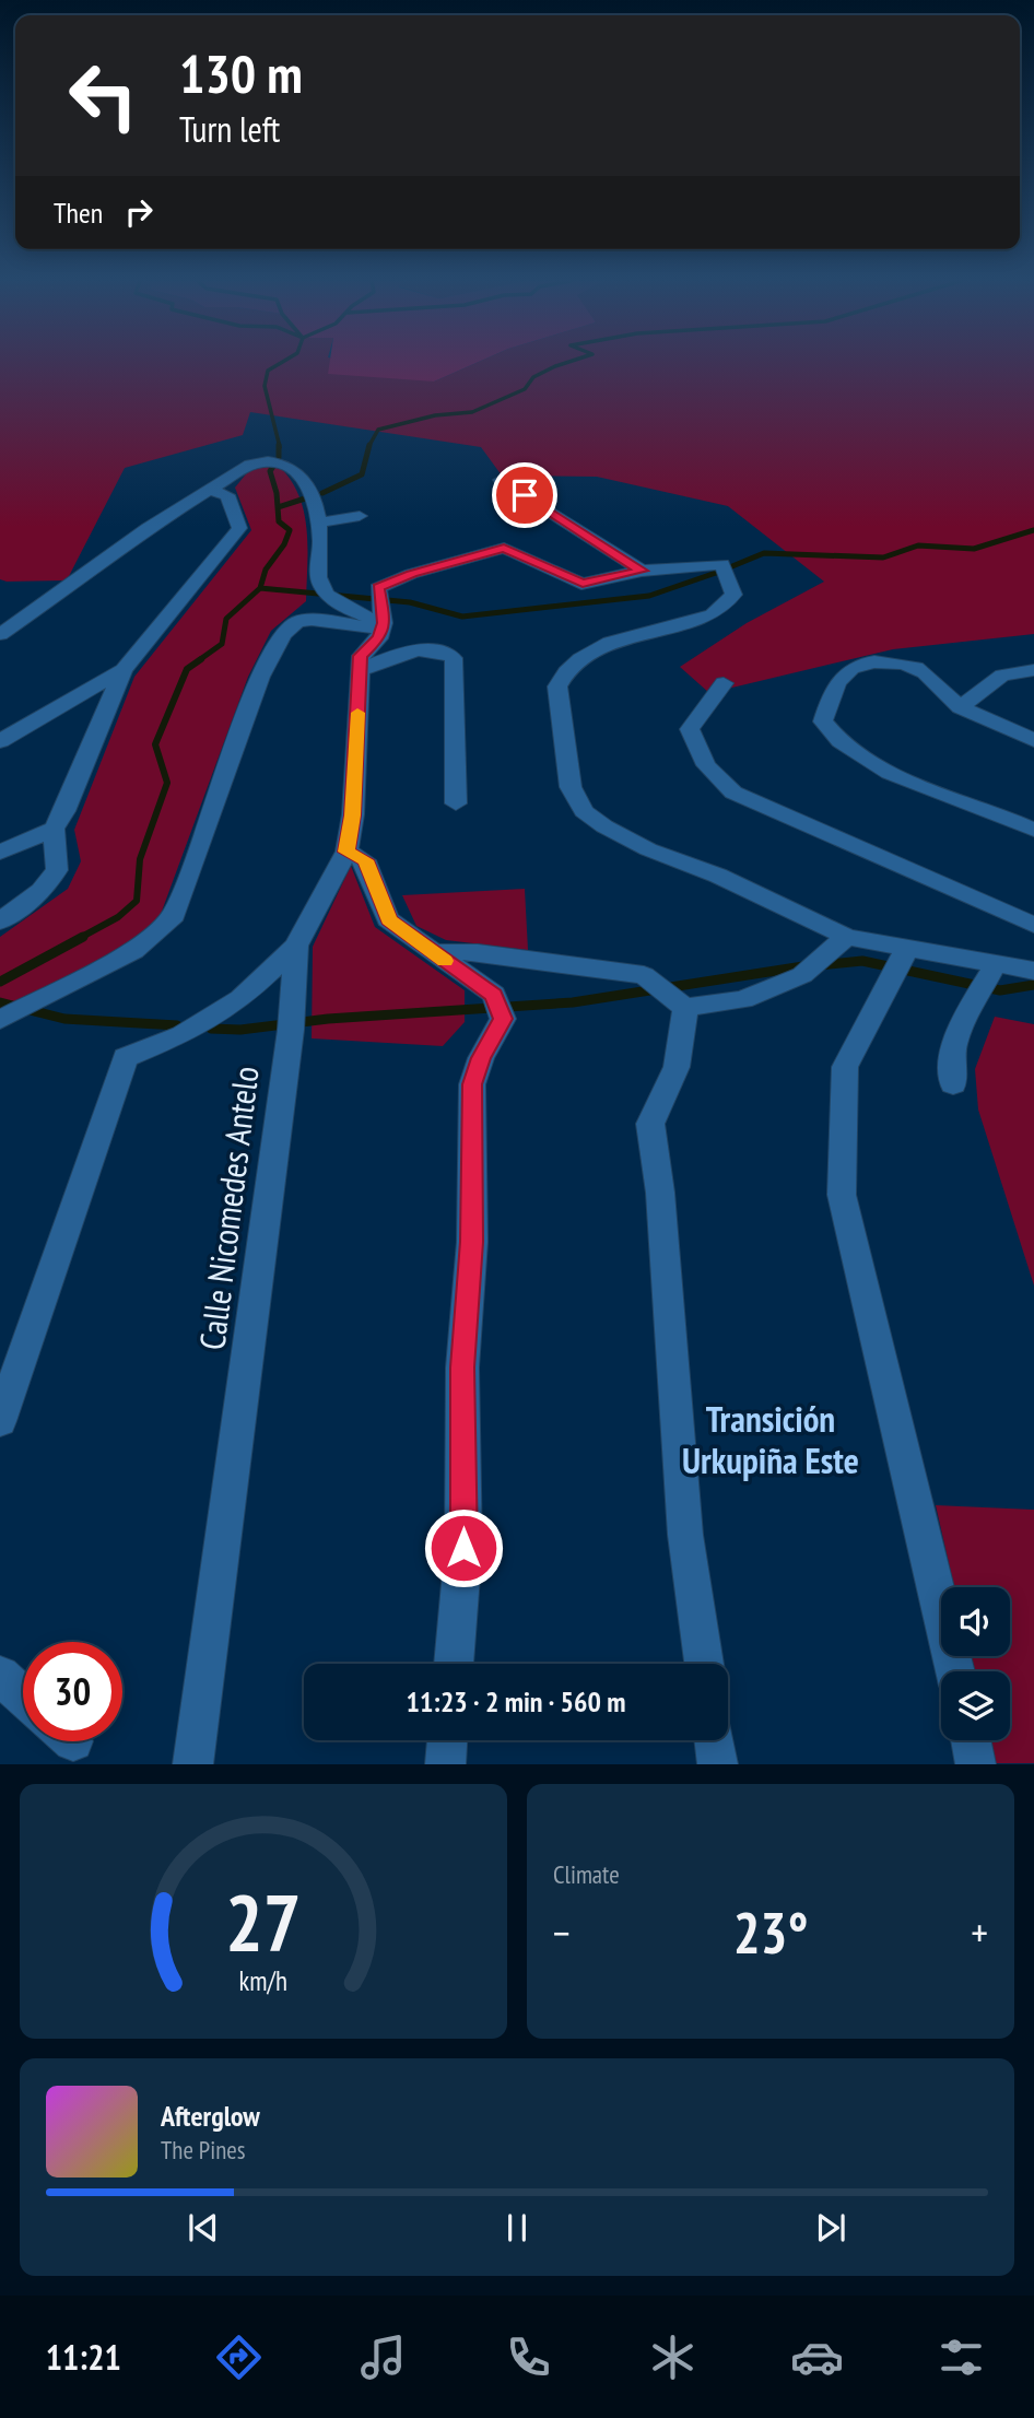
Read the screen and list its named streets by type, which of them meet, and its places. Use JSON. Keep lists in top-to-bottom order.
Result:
{
  "streets": {
    "street": ["Calle Nicomedes Antelo"]
  },
  "districts": ["Transición Urkupiña Este"],
  "page": {
    "turn": ["130 m", "Turn left"],
    "then": "Then",
    "limit": "30",
    "trip": "11:23 · 2 min · 560 m",
    "tile": "Climate",
    "heat": ["−", "23°", "+"],
    "song": ["Afterglow", "The Pines"],
    "tabs": "11:21",
    "gauge": ["27", "km/h"]
  }
}
